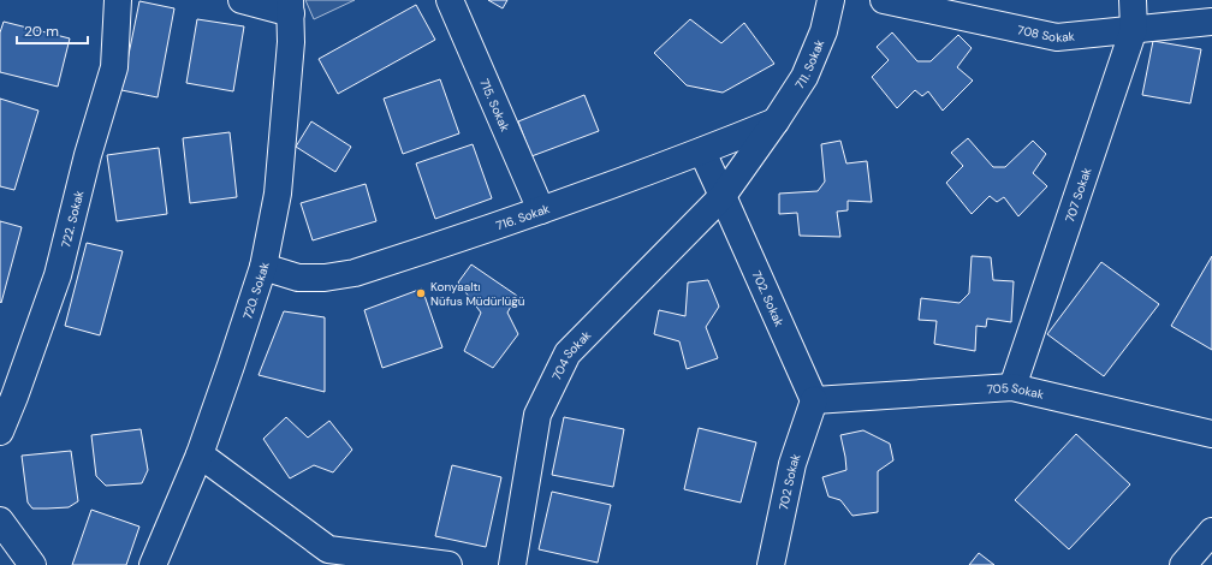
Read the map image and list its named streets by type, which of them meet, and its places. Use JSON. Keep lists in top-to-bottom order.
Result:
{
  "streets": {
    "street": [
      "708 Sokak",
      "711. Sokak",
      "715. Sokak",
      "707 Sokak",
      "716. Sokak",
      "722. Sokak",
      "720. Sokak",
      "702. Sokak",
      "704 Sokak",
      "705 Sokak",
      "702 Sokak"
    ]
  },
  "crossings": [
    ["708 Sokak", "707 Sokak"],
    ["711. Sokak", "716. Sokak"],
    ["711. Sokak", "702. Sokak"],
    ["711. Sokak", "704 Sokak"],
    ["715. Sokak", "716. Sokak"],
    ["707 Sokak", "705 Sokak"],
    ["716. Sokak", "720. Sokak"],
    ["716. Sokak", "702. Sokak"],
    ["702. Sokak", "704 Sokak"],
    ["702. Sokak", "705 Sokak"],
    ["702. Sokak", "702 Sokak"],
    ["705 Sokak", "702 Sokak"]
  ],
  "places": ["Konyaaltı Nüfus Müdürlüğü"],
  "scale_bar": "20 m"
}
